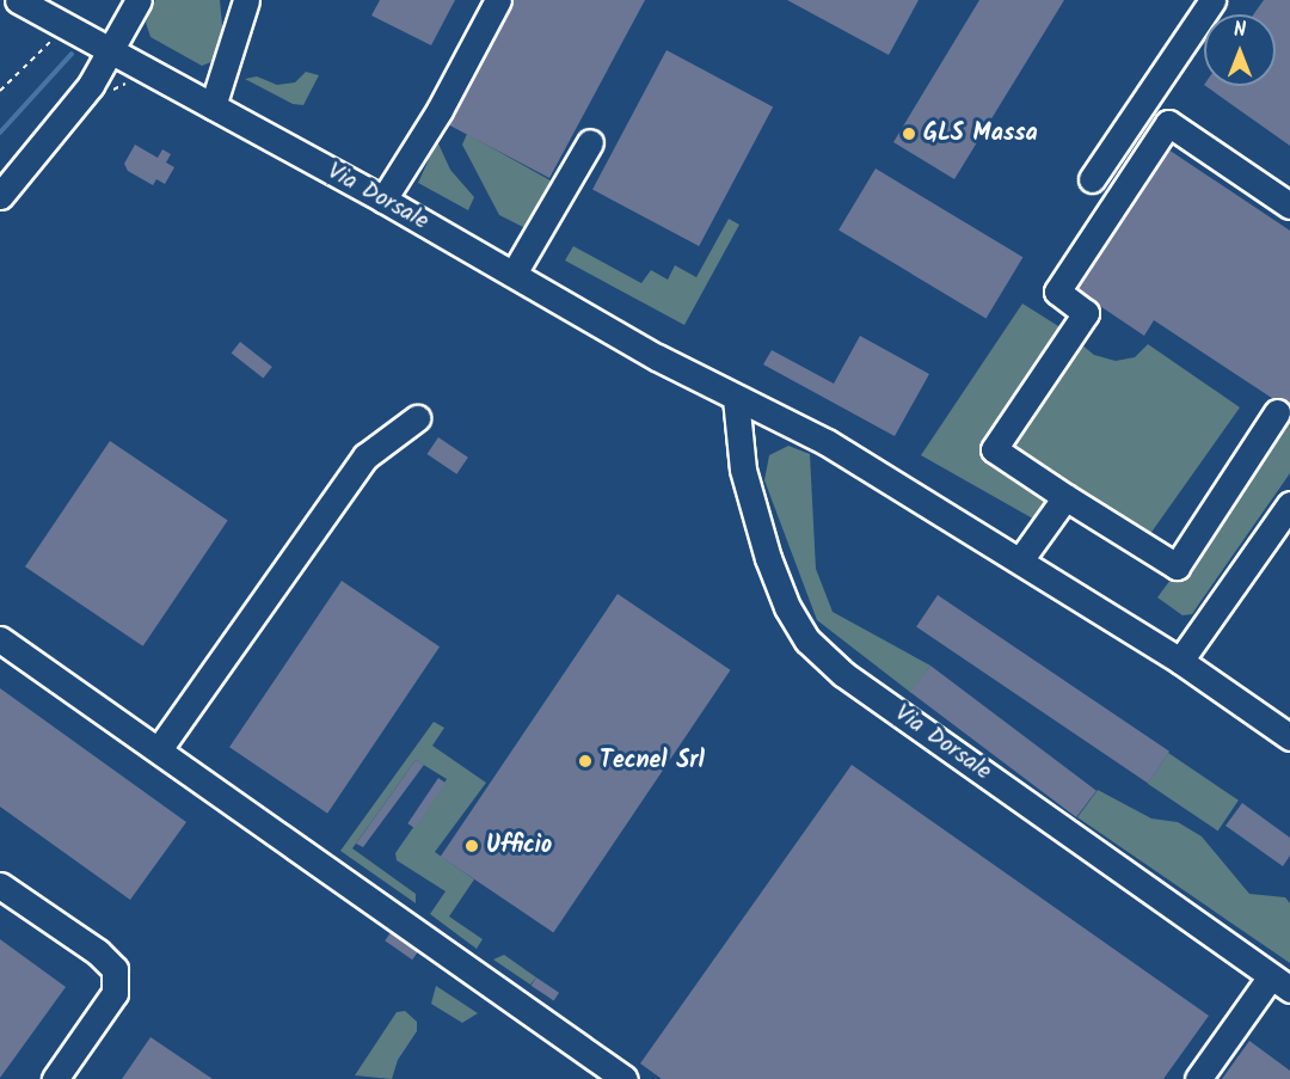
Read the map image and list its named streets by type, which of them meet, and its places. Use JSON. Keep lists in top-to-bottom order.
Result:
{
  "streets": {
    "street": ["Via Dorsale"]
  },
  "places": ["GLS Massa", "Tecnel Srl", "Ufficio"],
  "north": "top"
}
